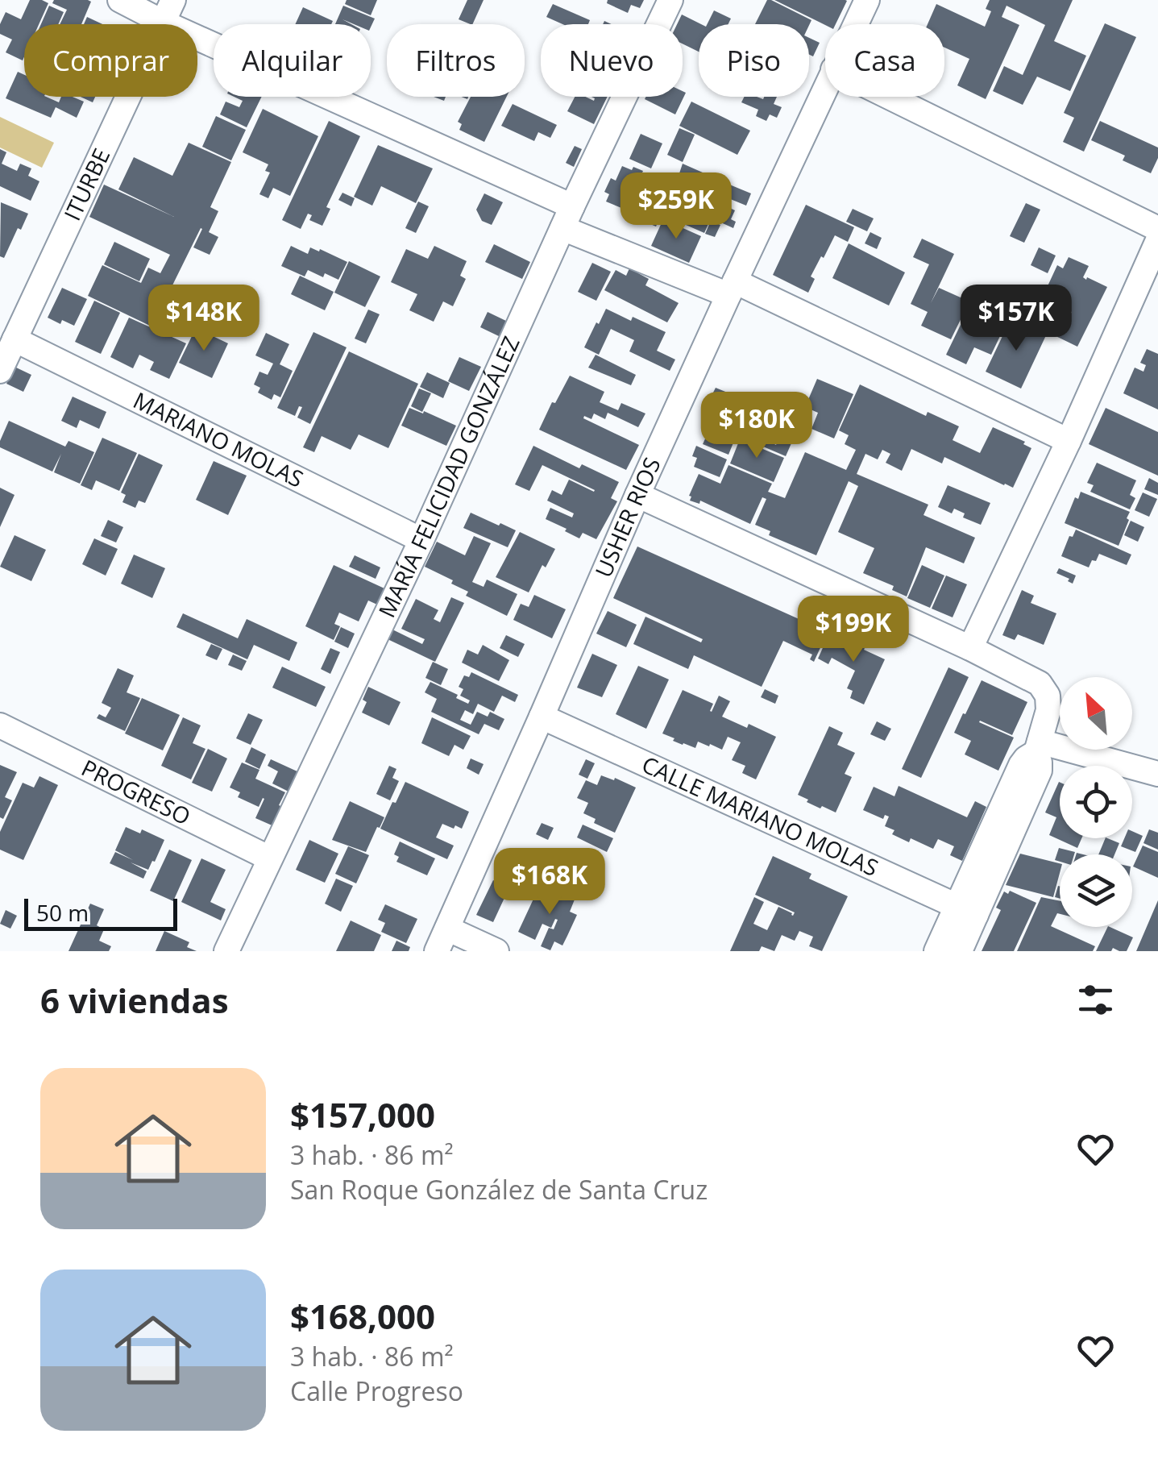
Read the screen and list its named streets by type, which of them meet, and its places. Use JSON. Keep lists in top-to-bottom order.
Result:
{
  "streets": {
    "street": [
      "ITURBE",
      "MARIANO MOLAS",
      "MARÍA FELICIDAD GONZÁLEZ",
      "USHER RIOS",
      "PROGRESO",
      "CALLE MARIANO MOLAS"
    ]
  },
  "crossings": [
    ["ITURBE", "MARIANO MOLAS"],
    ["MARIANO MOLAS", "MARÍA FELICIDAD GONZÁLEZ"],
    ["MARÍA FELICIDAD GONZÁLEZ", "PROGRESO"],
    ["USHER RIOS", "CALLE MARIANO MOLAS"]
  ],
  "scale_bar": "50 m",
  "north": "top left",
  "page": {
    "chip": [
      "Comprar",
      "Alquilar",
      "Filtros",
      "Nuevo",
      "Piso",
      "Casa"
    ],
    "price": [
      "$259K",
      "$148K",
      "$157K",
      "$180K",
      "$199K",
      "$168K"
    ],
    "scale": "50 m",
    "heading": "6 viviendas",
    "list": [
      {
        "name": "$157,000",
        "note": "3 hab. · 86 m² · San Roque González de Santa Cruz"
      },
      {
        "name": "$168,000",
        "note": "3 hab. · 86 m² · Calle Progreso"
      }
    ]
  }
}
